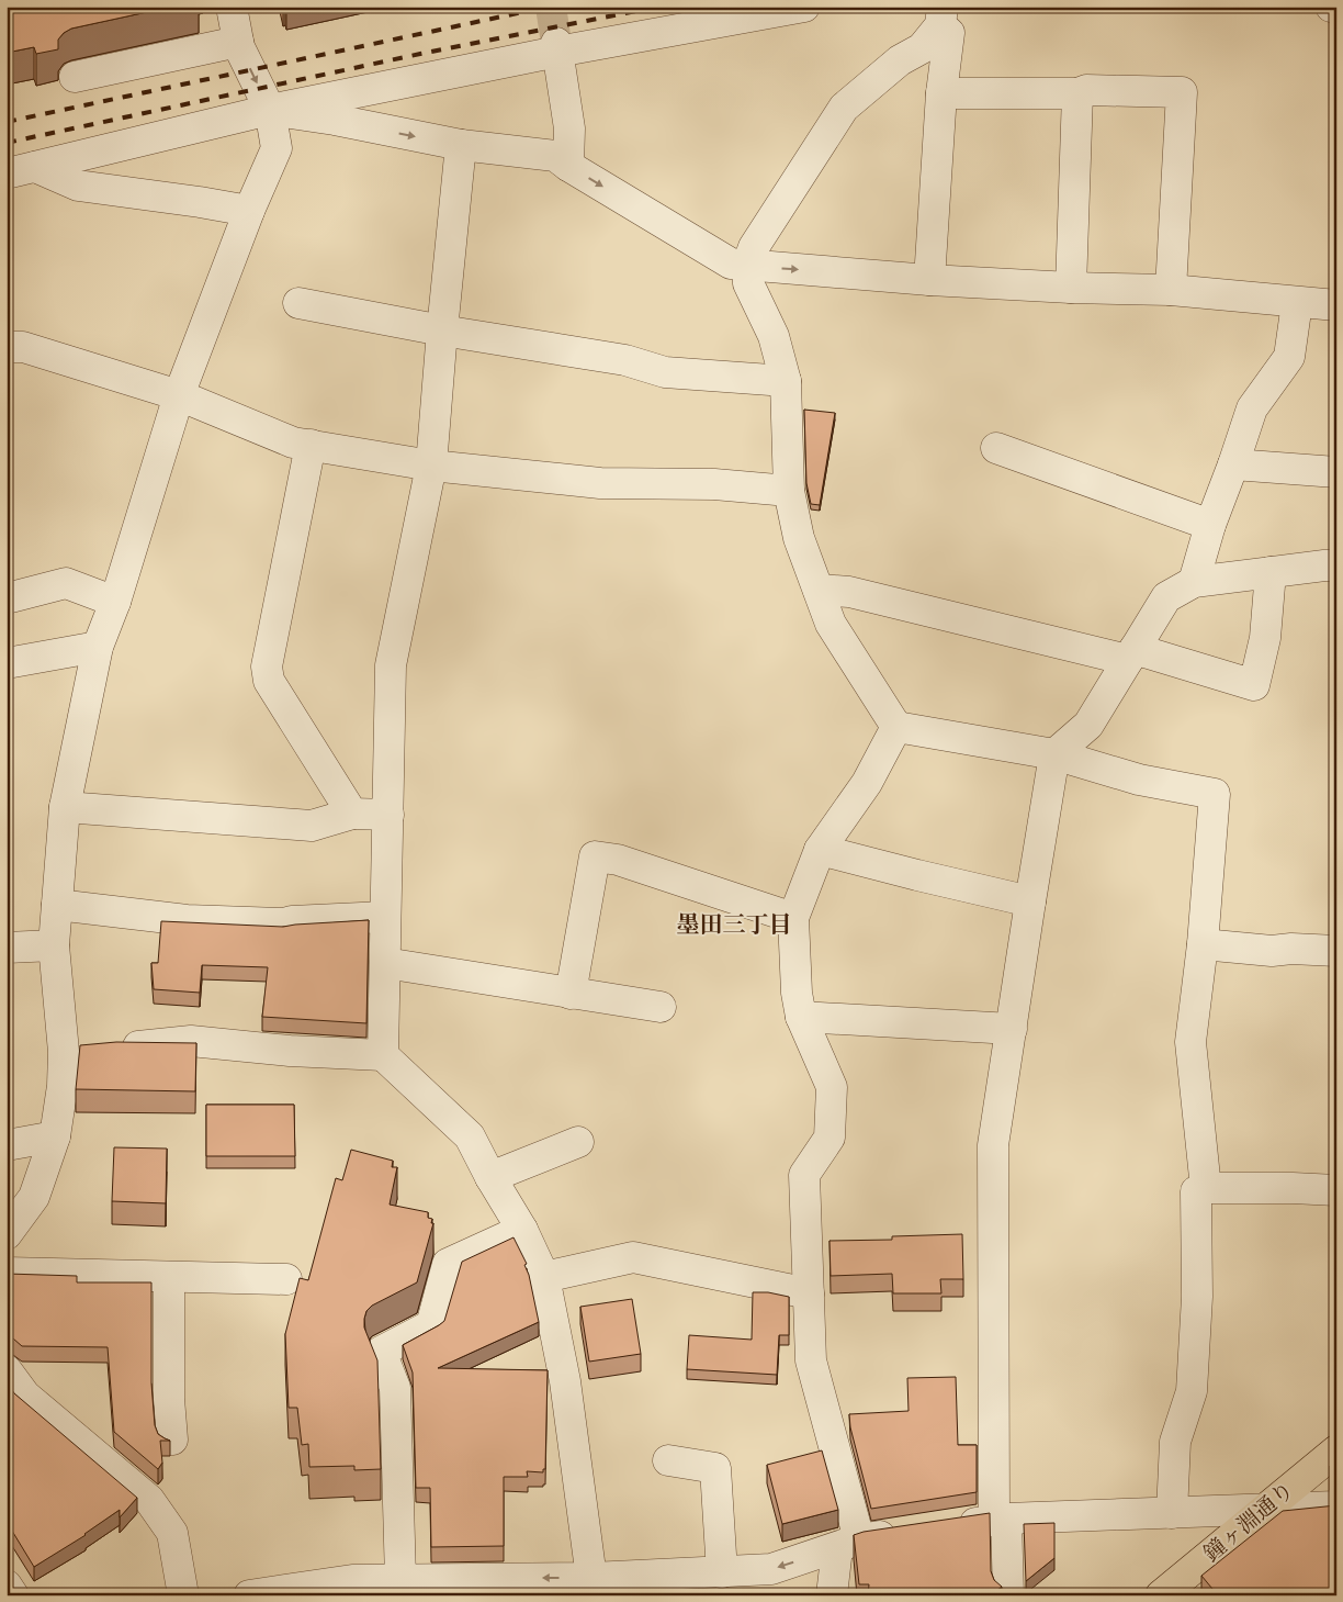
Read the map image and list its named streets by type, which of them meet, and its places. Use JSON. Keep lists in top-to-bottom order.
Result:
{
  "streets": {
    "main road": ["鐘ヶ淵通り"]
  },
  "districts": ["墨田三丁目"]
}
